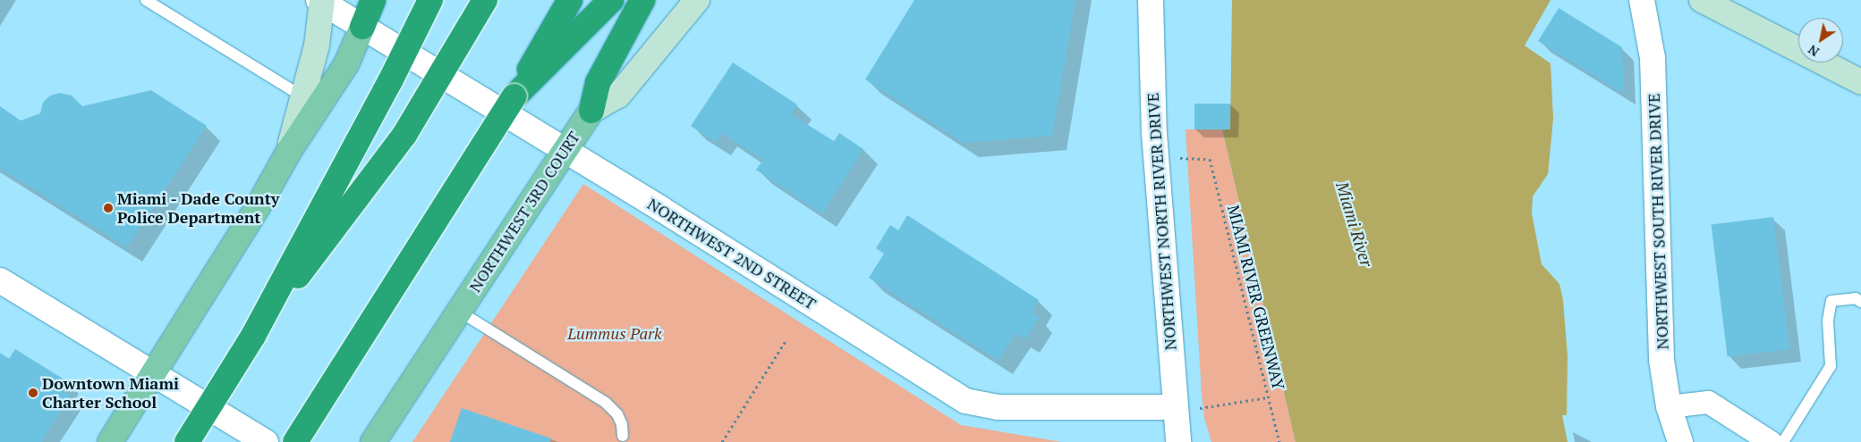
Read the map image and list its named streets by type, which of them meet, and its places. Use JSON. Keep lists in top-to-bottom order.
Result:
{
  "streets": {
    "main road": ["NORTHWEST 3RD COURT"],
    "street": ["NORTHWEST NORTH RIVER DRIVE", "NORTHWEST SOUTH RIVER DRIVE", "NORTHWEST 2ND STREET"],
    "path": ["MIAMI RIVER GREENWAY"]
  },
  "crossings": [
    ["NORTHWEST 3RD COURT", "NORTHWEST 2ND STREET"],
    ["NORTHWEST NORTH RIVER DRIVE", "NORTHWEST 2ND STREET"]
  ],
  "water": ["Miami River"],
  "parks": ["Lummus Park"],
  "places": ["Miami - Dade County Police Department", "Downtown Miami Charter School"],
  "north": "bottom left"
}
